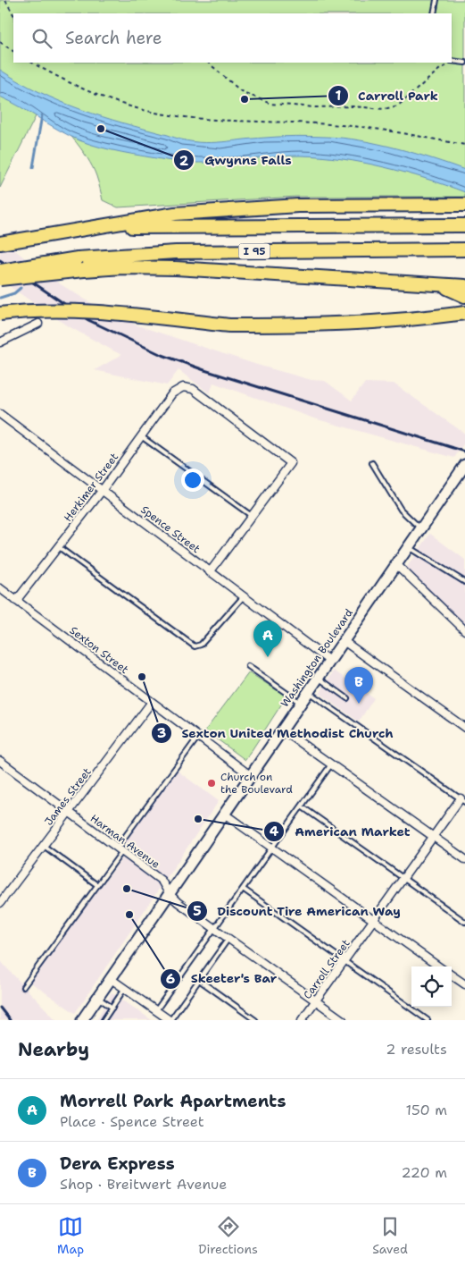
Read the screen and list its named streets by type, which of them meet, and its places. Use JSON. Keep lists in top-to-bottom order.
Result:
{
  "streets": {
    "highway": ["I 95"],
    "main road": ["Washington Boulevard"],
    "street": [
      "Herkimer Street",
      "Spence Street",
      "Sexton Street",
      "James Street",
      "Harman Avenue",
      "Carroll Street"
    ]
  },
  "crossings": [
    ["Herkimer Street", "Spence Street"],
    ["Herkimer Street", "Sexton Street"],
    ["Spence Street", "Washington Boulevard"],
    ["Sexton Street", "Washington Boulevard"],
    ["Sexton Street", "James Street"],
    ["Washington Boulevard", "Harman Avenue"],
    ["James Street", "Harman Avenue"],
    ["Harman Avenue", "Carroll Street"]
  ],
  "places": [
    "Carroll Park",
    "Gwynns Falls",
    "Sexton United Methodist Church",
    "Church on the Boulevard",
    "American Market",
    "Discount Tire American Way",
    "Skeeter's Bar"
  ],
  "page": {
    "search": "Search here",
    "pins": ["A", "B"],
    "heading": ["Nearby", "2 results"],
    "list": [
      {
        "mark": "A",
        "name": "Morrell Park Apartments",
        "note": "Place · Spence Street",
        "value": "150 m"
      },
      {
        "mark": "B",
        "name": "Dera Express",
        "note": "Shop · Breitwert Avenue",
        "value": "220 m"
      }
    ],
    "nav": ["Map", "Directions", "Saved"]
  }
}
